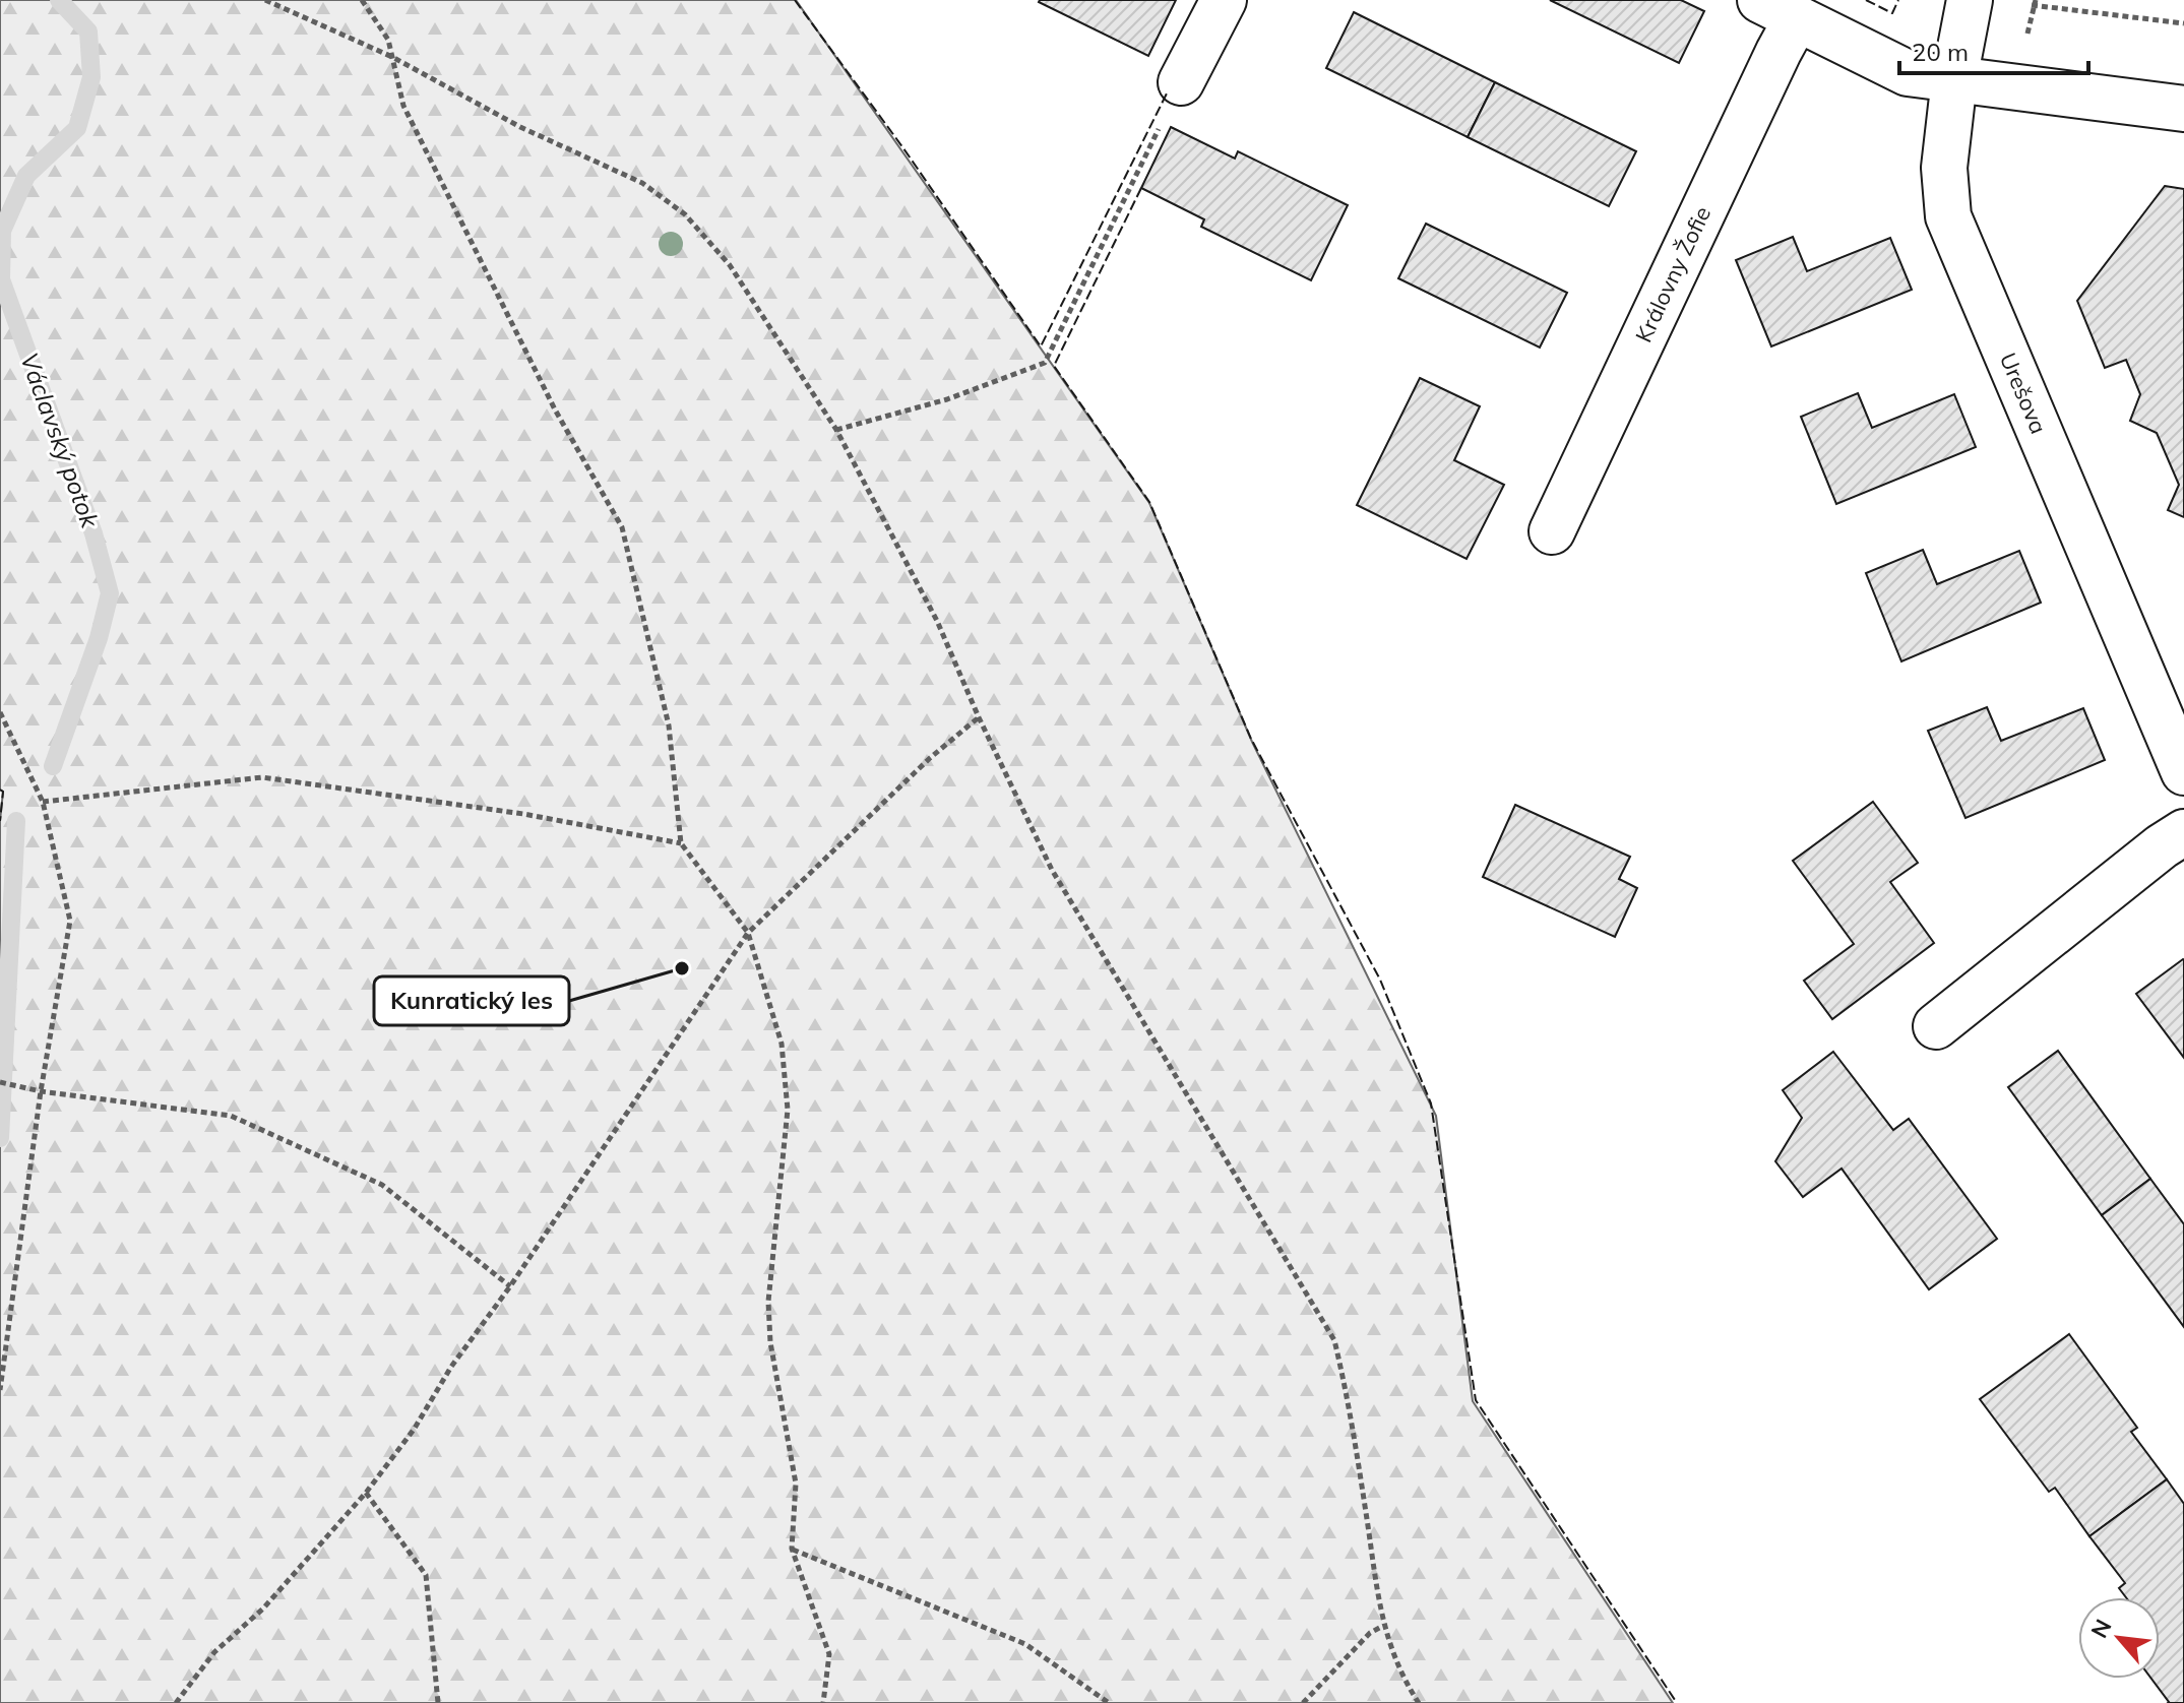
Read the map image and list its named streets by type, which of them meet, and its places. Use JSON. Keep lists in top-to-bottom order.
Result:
{
  "streets": {
    "street": ["Královny Žofie", "Urešova"]
  },
  "crossings": [
    ["Královny Žofie", "Urešova"]
  ],
  "water": ["Václavský potok"],
  "places": ["Kunratický les"],
  "scale_bar": "20 m",
  "north": "top left"
}
